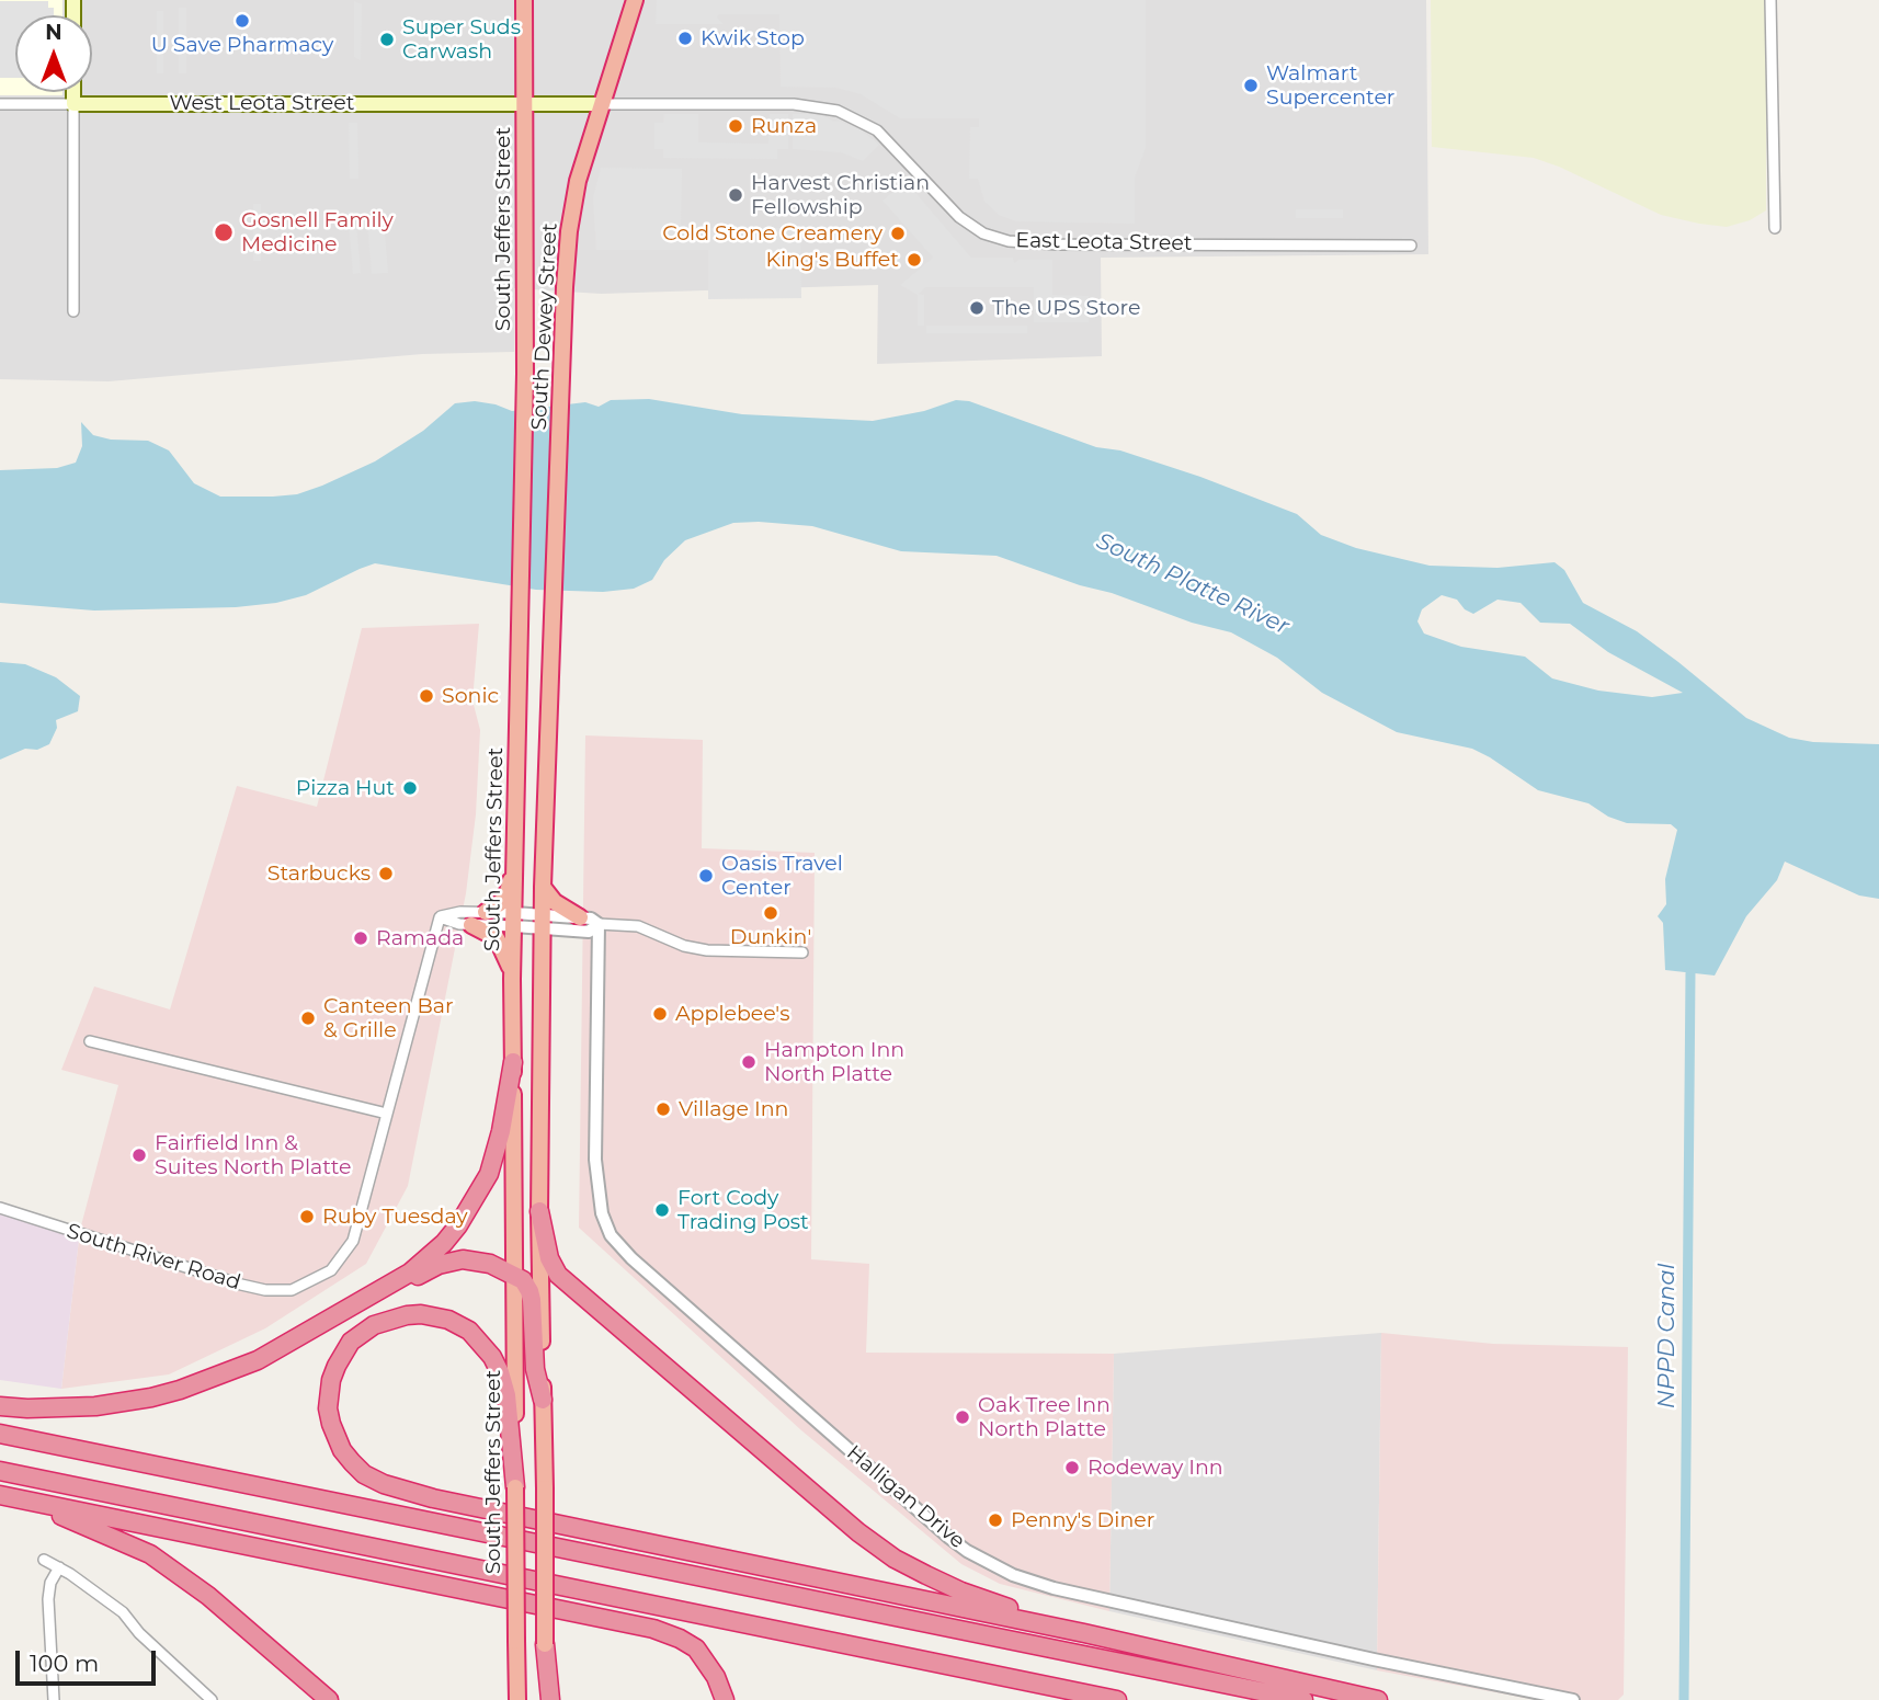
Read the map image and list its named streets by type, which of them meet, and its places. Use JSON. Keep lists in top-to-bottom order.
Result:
{
  "streets": {
    "highway": ["South Jeffers Street", "South Dewey Street"],
    "main road": ["West Leota Street", "East Leota Street"],
    "street": ["South River Road", "Halligan Drive"]
  },
  "crossings": [
    ["West Leota Street", "South Jeffers Street"],
    ["West Leota Street", "East Leota Street"],
    ["South Jeffers Street", "East Leota Street"],
    ["East Leota Street", "South Dewey Street"]
  ],
  "water": ["South Platte River", "NPPD Canal"],
  "places": [
    "U Save Pharmacy",
    "Kwik Stop",
    "Super Suds Carwash",
    "Walmart Supercenter",
    "Runza",
    "Harvest Christian Fellowship",
    "Gosnell Family Medicine",
    "Cold Stone Creamery",
    "King's Buffet",
    "The UPS Store",
    "Sonic",
    "Pizza Hut",
    "Starbucks",
    "Oasis Travel Center",
    "Dunkin'",
    "Ramada",
    "Applebee's",
    "Canteen Bar & Grille",
    "Hampton Inn North Platte",
    "Village Inn",
    "Fairfield Inn & Suites North Platte",
    "Fort Cody Trading Post",
    "Ruby Tuesday",
    "Oak Tree Inn North Platte",
    "Rodeway Inn",
    "Penny's Diner"
  ],
  "scale_bar": "100 m",
  "north": "top"
}
